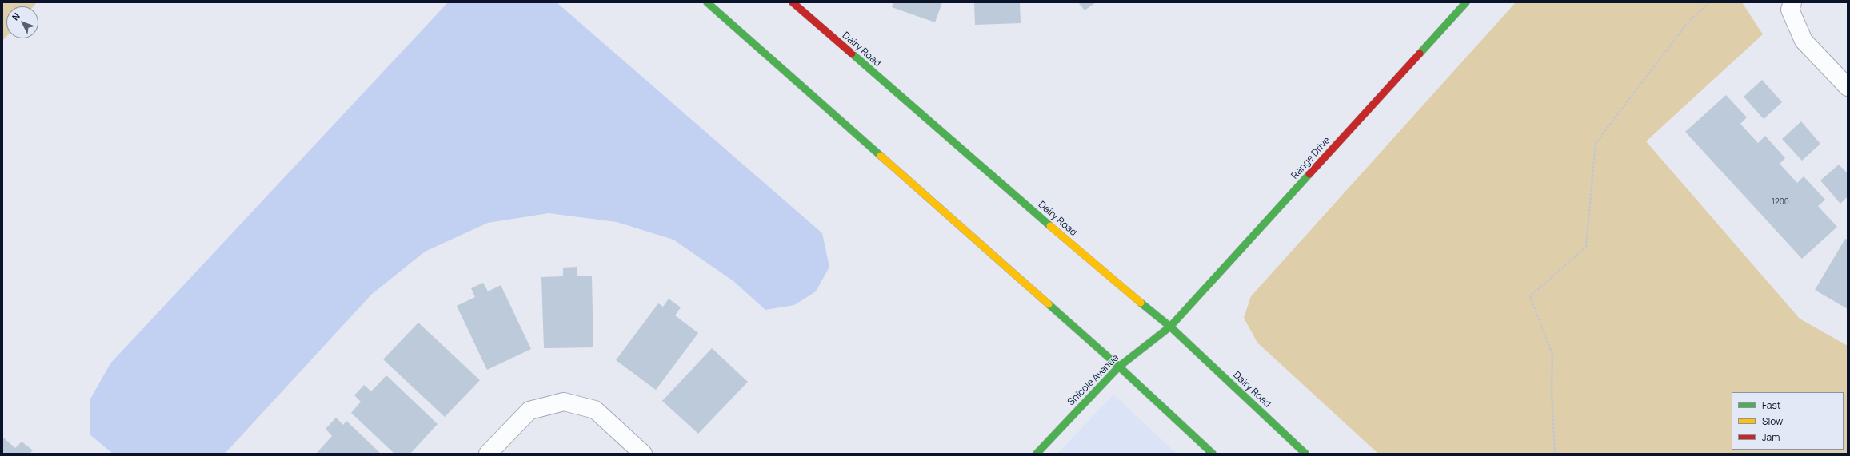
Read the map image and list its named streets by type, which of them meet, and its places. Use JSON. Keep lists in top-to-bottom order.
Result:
{
  "streets": {
    "street": ["Dairy Road", "Range Drive", "Snicole Avenue"]
  },
  "crossings": [
    ["Dairy Road", "Range Drive"],
    ["Dairy Road", "Snicole Avenue"],
    ["Range Drive", "Snicole Avenue"]
  ],
  "house_numbers": ["1200"],
  "legend": ["Fast", "Slow", "Jam"],
  "north": "top left"
}
